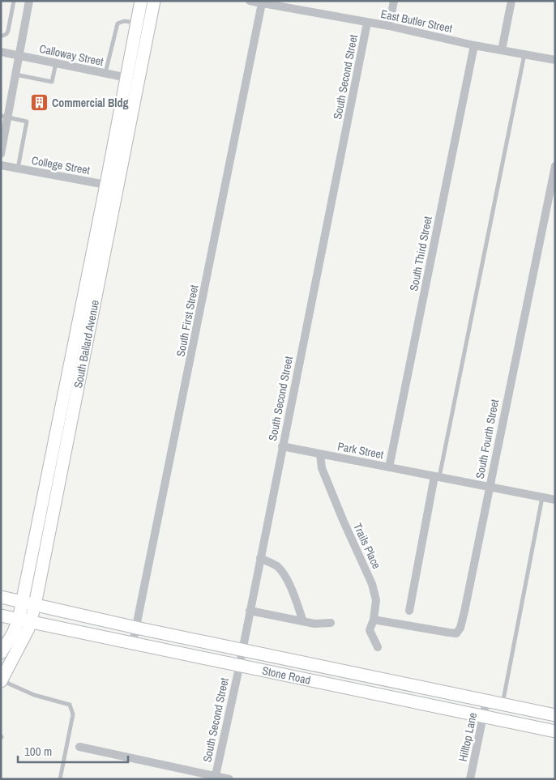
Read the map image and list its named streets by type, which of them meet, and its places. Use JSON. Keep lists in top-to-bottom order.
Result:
{
  "streets": {
    "main road": ["South Ballard Avenue", "Stone Road"],
    "street": [
      "East Butler Street",
      "Calloway Street",
      "South Second Street",
      "College Street",
      "South Third Street",
      "South First Street",
      "South Fourth Street",
      "Park Street",
      "Trails Place",
      "Hilltop Lane"
    ]
  },
  "crossings": [
    ["East Butler Street", "South Second Street"],
    ["East Butler Street", "South Third Street"],
    ["East Butler Street", "South First Street"],
    ["Calloway Street", "South Ballard Avenue"],
    ["South Second Street", "Park Street"],
    ["South Second Street", "Stone Road"],
    ["College Street", "South Ballard Avenue"],
    ["South Third Street", "Park Street"],
    ["South First Street", "Stone Road"],
    ["South Ballard Avenue", "Stone Road"],
    ["South Fourth Street", "Park Street"],
    ["South Fourth Street", "Trails Place"],
    ["Park Street", "Trails Place"],
    ["Stone Road", "Hilltop Lane"]
  ],
  "places": {
    "building": ["Commercial Bldg"]
  },
  "scale_bar": "100 m"
}
